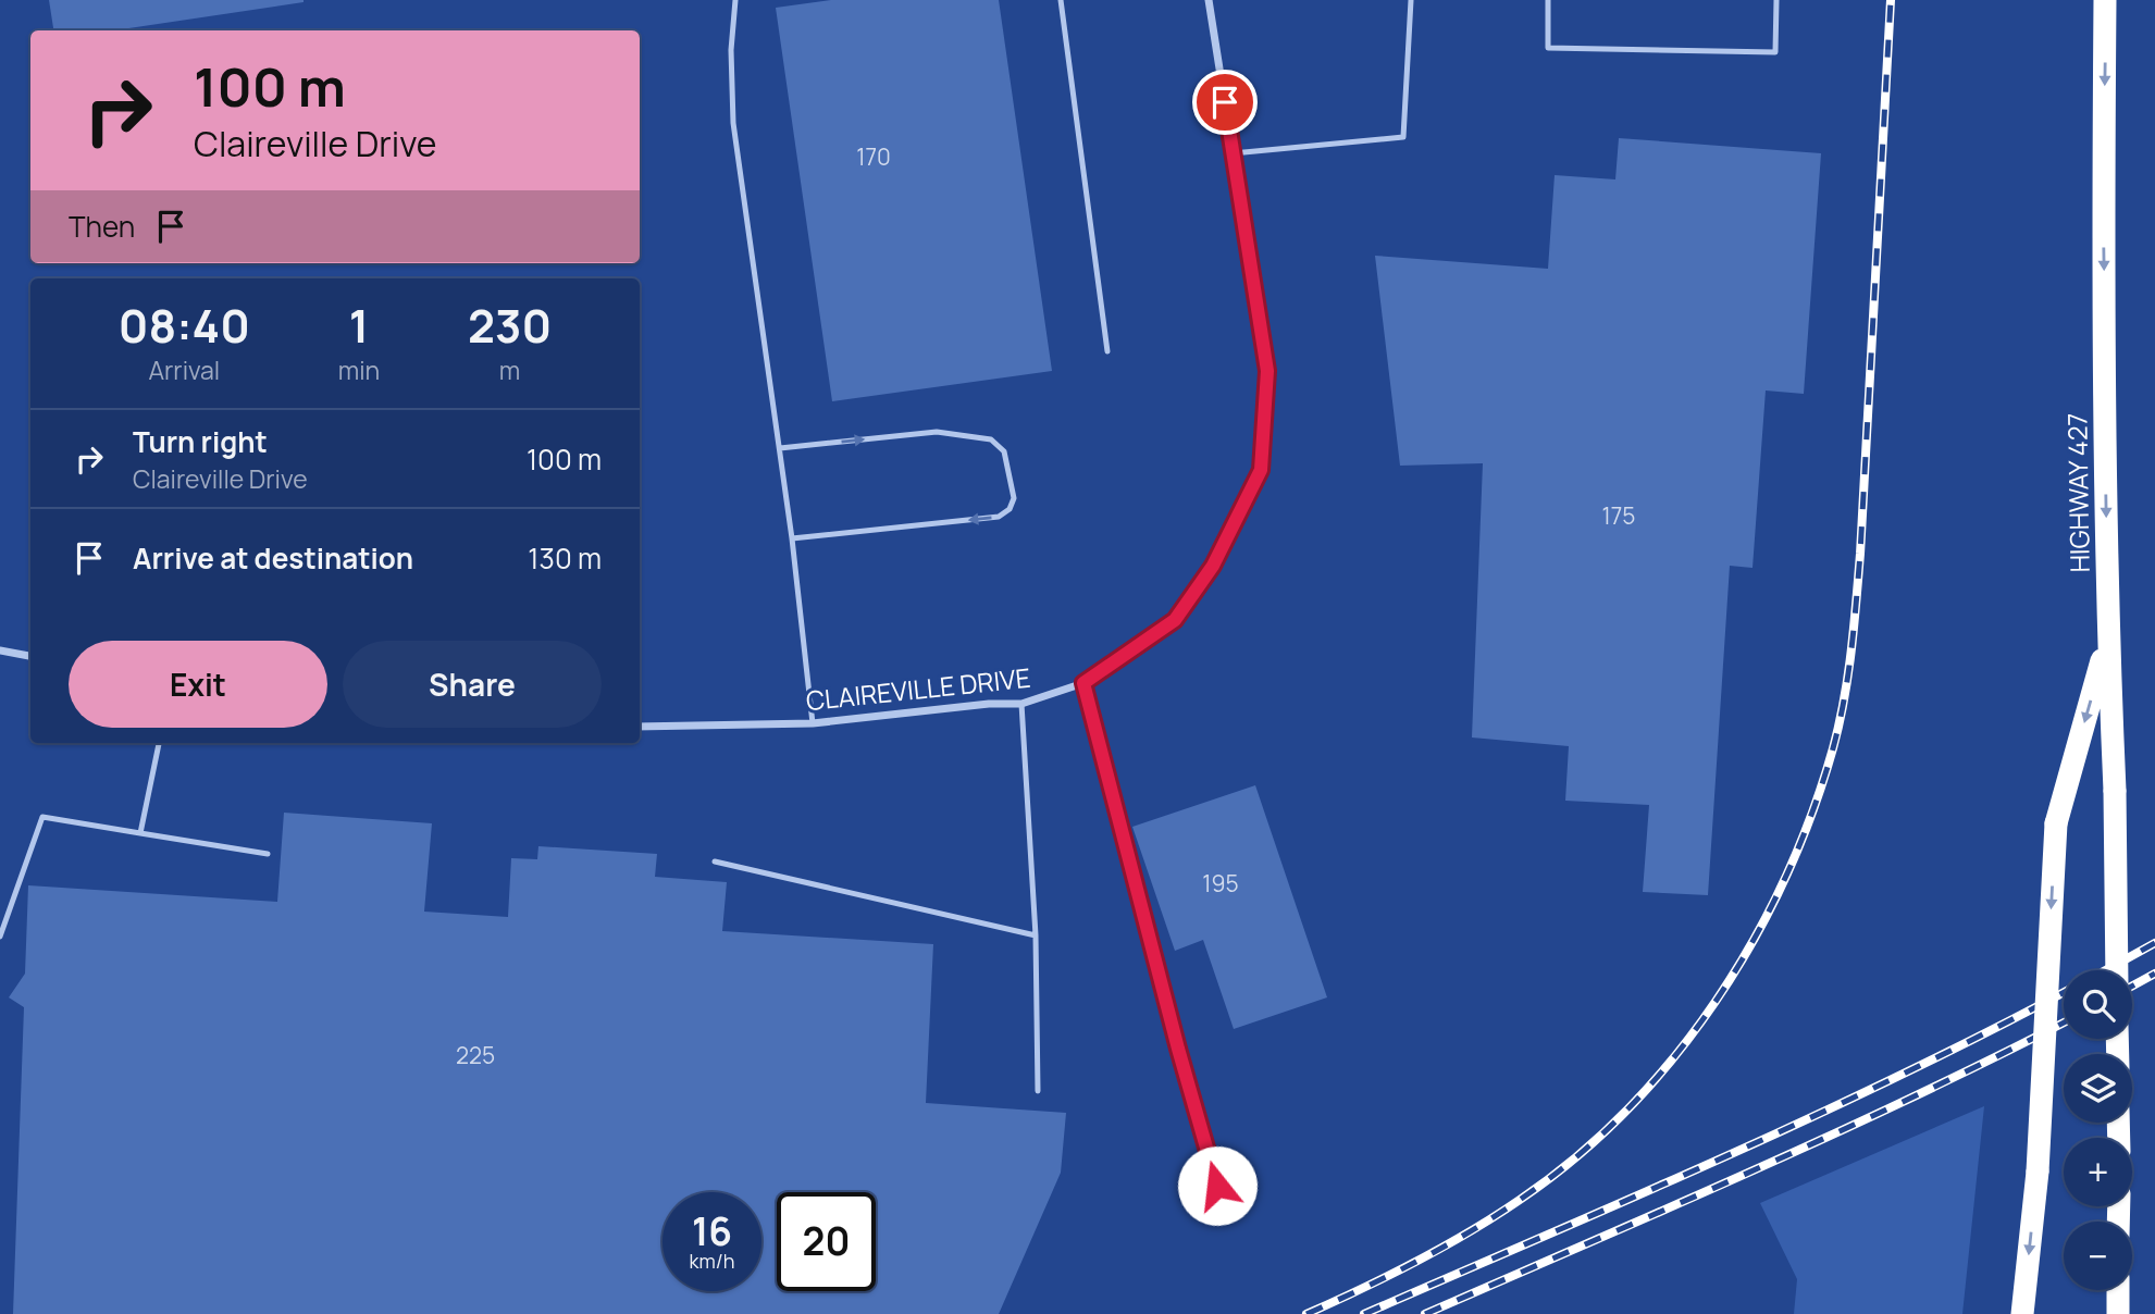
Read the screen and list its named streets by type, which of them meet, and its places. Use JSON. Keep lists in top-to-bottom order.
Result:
{
  "streets": {
    "highway": ["HIGHWAY 427"],
    "street": ["CLAIREVILLE DRIVE"]
  },
  "one_way": ["HIGHWAY 427"],
  "house_numbers": [
    "170",
    "175",
    "195",
    "225"
  ],
  "page": {
    "turn": ["100 m", "Claireville Drive"],
    "then": "Then",
    "eta": [
      "08:40",
      "Arrival",
      "1",
      "min",
      "230",
      "m"
    ],
    "list": [
      {
        "name": "Turn right",
        "note": "Claireville Drive",
        "value": "100 m"
      },
      {
        "name": "Arrive at destination",
        "value": "130 m"
      }
    ],
    "buttons": ["Exit", "Share"],
    "map_buttons": ["+", "−"],
    "speed": "16 km/h",
    "limit": "20"
  }
}
